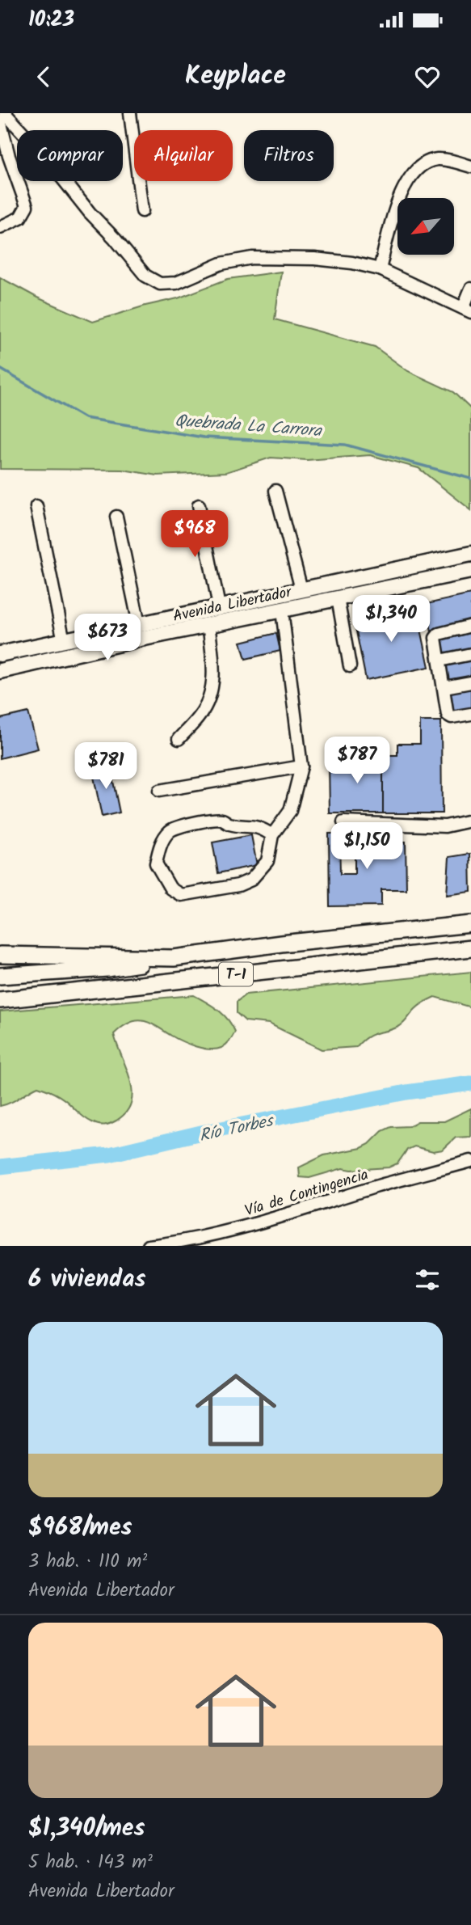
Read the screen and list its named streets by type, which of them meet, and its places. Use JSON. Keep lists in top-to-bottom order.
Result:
{
  "streets": {
    "highway": ["T-1"],
    "main road": ["Avenida Libertador"],
    "street": ["Vía de Contingencia"]
  },
  "water": ["Quebrada La Carrora", "Río Torbes"],
  "north": "bottom left",
  "page": {
    "status": "10:23",
    "header": "Keyplace",
    "chip": ["Comprar", "Alquilar", "Filtros"],
    "price": [
      "$968",
      "$1,340",
      "$673",
      "$787",
      "$781",
      "$1,150"
    ],
    "heading": "6 viviendas",
    "list": [
      {
        "name": "$968/mes",
        "note": "3 hab. · 110 m² · Avenida Libertador"
      },
      {
        "name": "$1,340/mes",
        "note": "5 hab. · 143 m² · Avenida Libertador"
      }
    ]
  }
}
